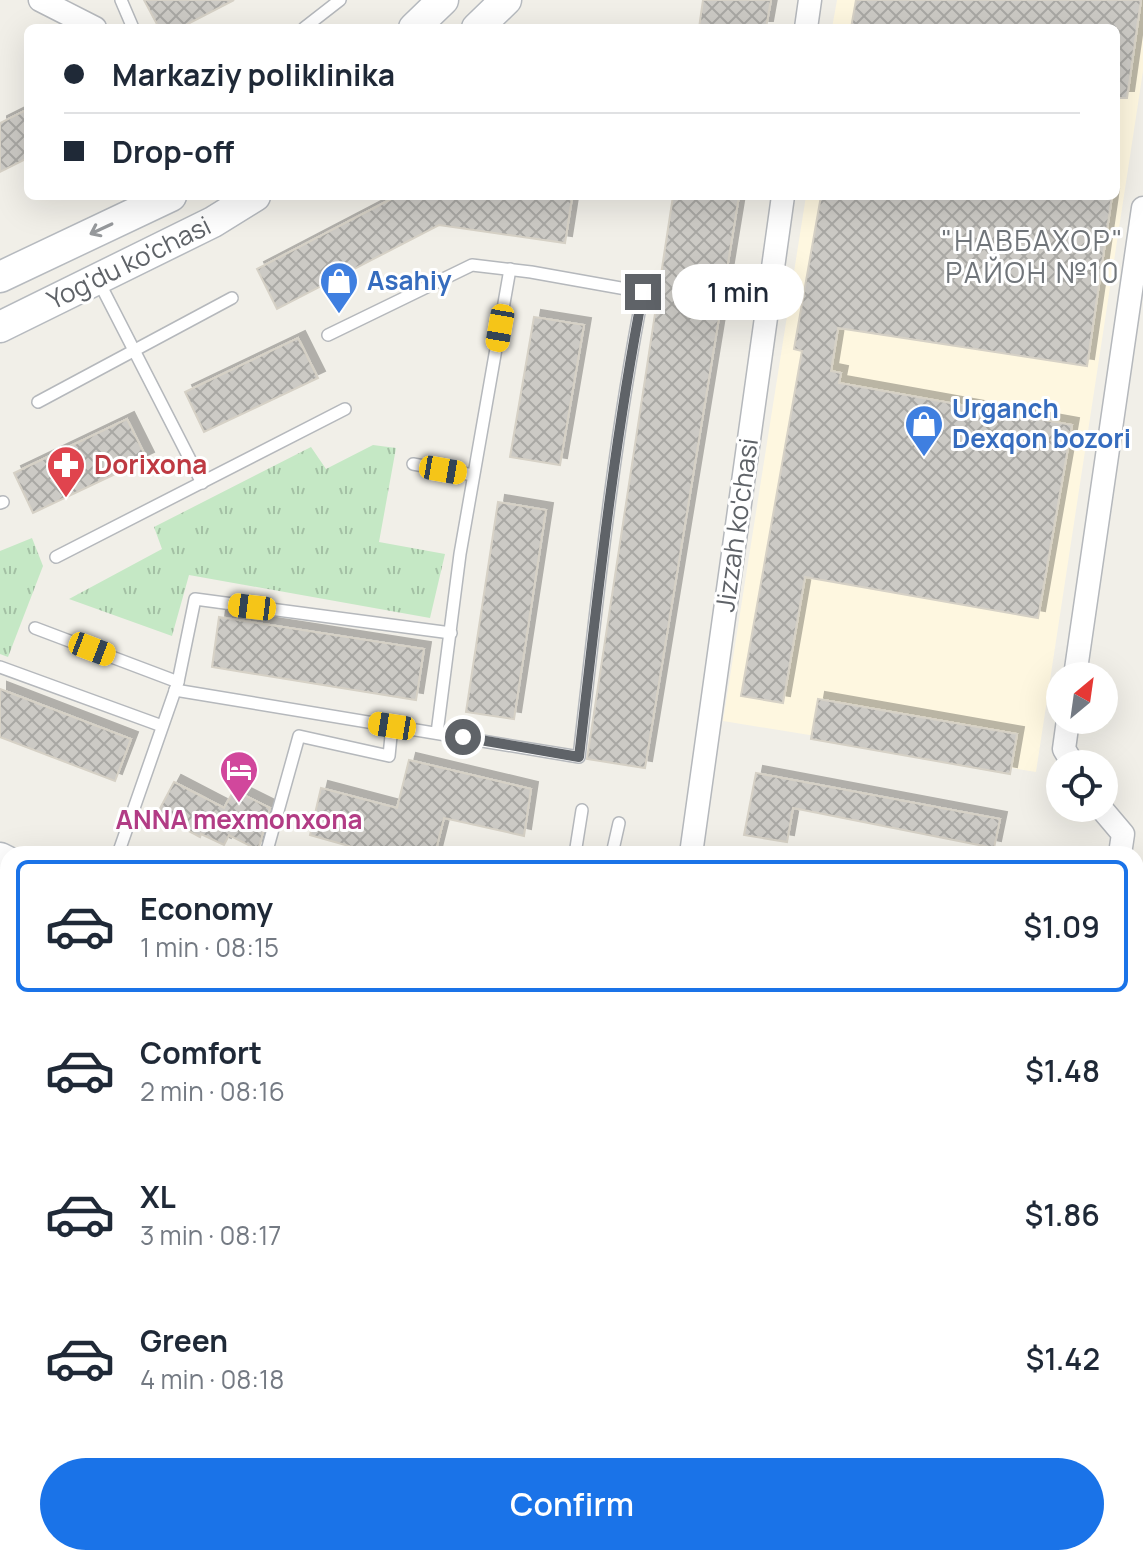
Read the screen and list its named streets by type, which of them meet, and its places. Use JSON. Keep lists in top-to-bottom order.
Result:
{
  "streets": {
    "main road": ["Yog'du ko'chasi"],
    "street": ["Jizzah ko'chasi"]
  },
  "districts": ["\"НАВБАХОР\" РАЙОН №10"],
  "places": {
    "shop": ["Asahiy", "Urganch Dexqon bozori"],
    "pharmacy": ["Dorixona"],
    "hotel": ["ANNA mexmonxona"]
  },
  "north": "top right",
  "page": {
    "banner": ["Markaziy poliklinika", "Drop-off"],
    "bubble": "1 min",
    "list": [
      {
        "name": "Economy",
        "note": "1 min · 08:15",
        "value": "$1.09"
      },
      {
        "name": "Comfort",
        "note": "2 min · 08:16",
        "value": "$1.48"
      },
      {
        "name": "XL",
        "note": "3 min · 08:17",
        "value": "$1.86"
      },
      {
        "name": "Green",
        "note": "4 min · 08:18",
        "value": "$1.42"
      }
    ],
    "buttons": "Confirm"
  }
}
